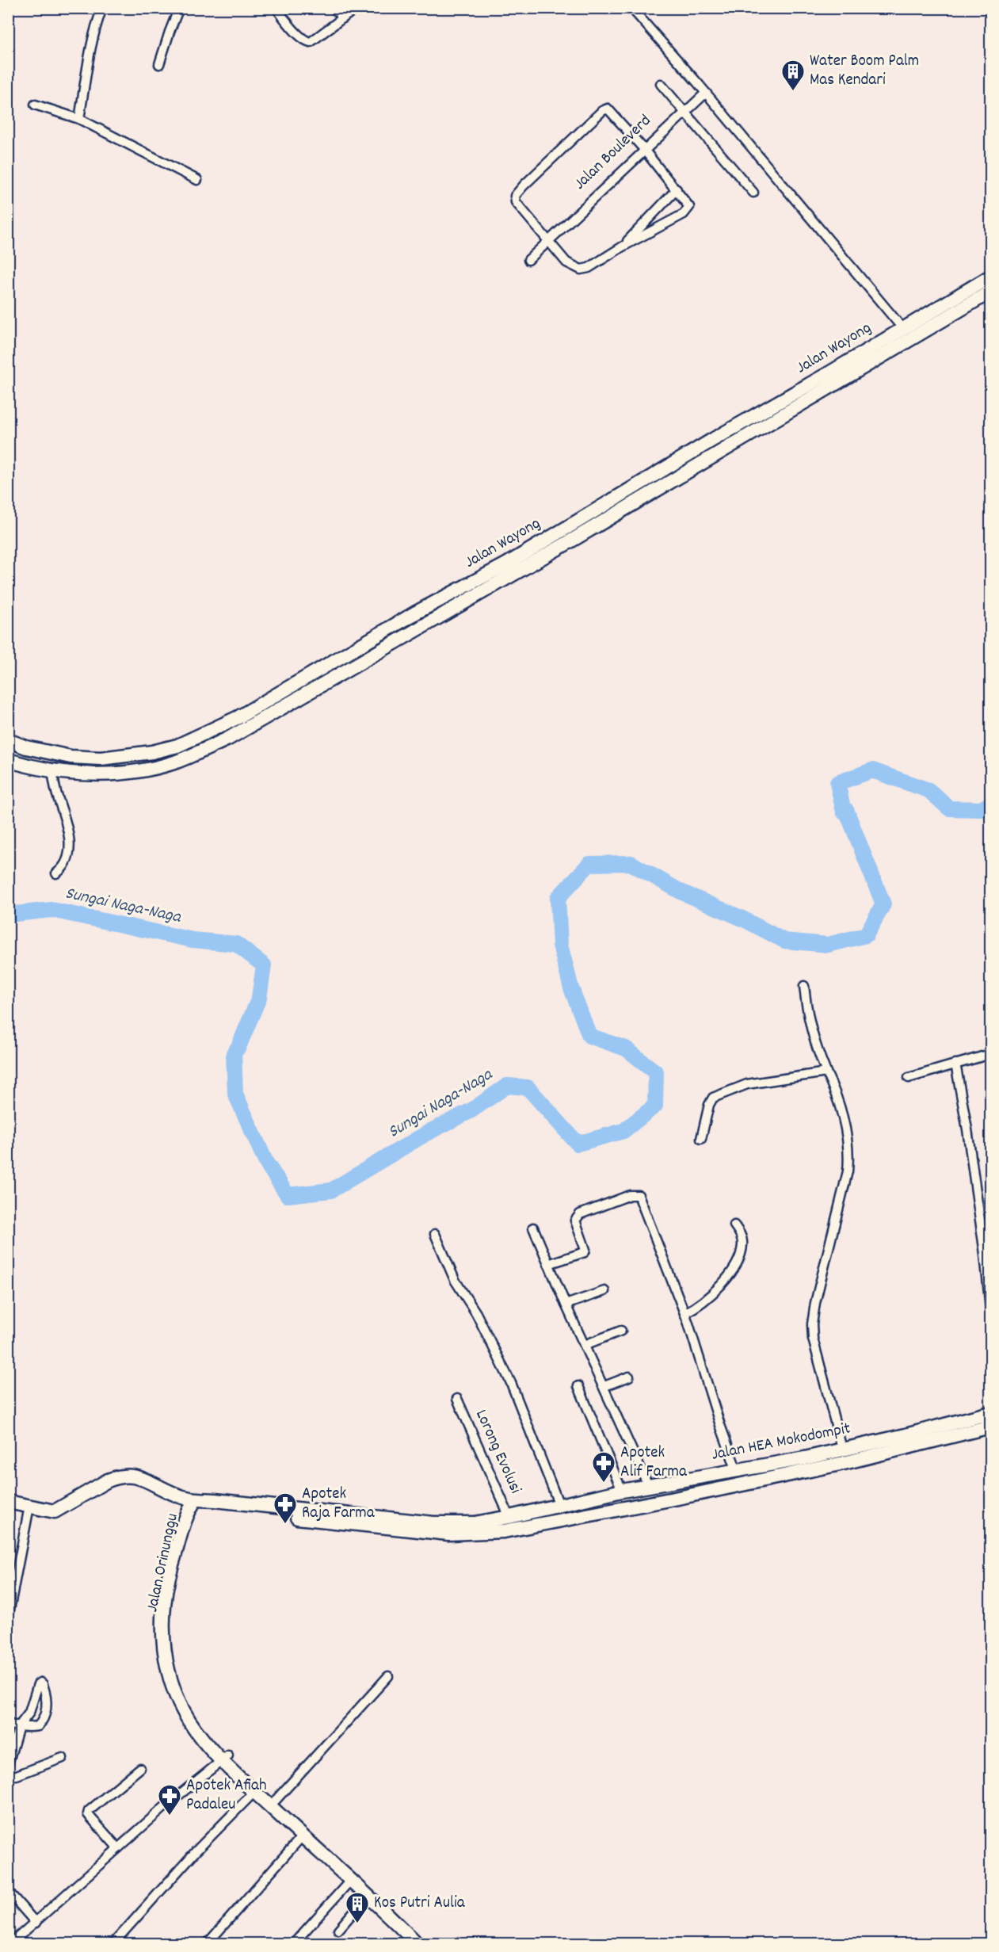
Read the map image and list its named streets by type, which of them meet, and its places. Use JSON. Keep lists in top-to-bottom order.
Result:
{
  "streets": {
    "street": [
      "Jalan Bouleverd",
      "Jalan Wayong",
      "Jalan HEA Mokodompit",
      "Lorong Evolusi",
      "Jalan Orinunggu"
    ]
  },
  "crossings": [
    ["Jalan HEA Mokodompit", "Lorong Evolusi"],
    ["Jalan HEA Mokodompit", "Jalan Orinunggu"]
  ],
  "water": ["Sungai Naga-Naga"],
  "places": {
    "building": ["Water Boom Palm Mas Kendari", "Kos Putri Aulia"],
    "pharmacy": ["Apotek Alif Farma", "Apotek Raja Farma", "Apotek Afiah Padaleu"]
  }
}
